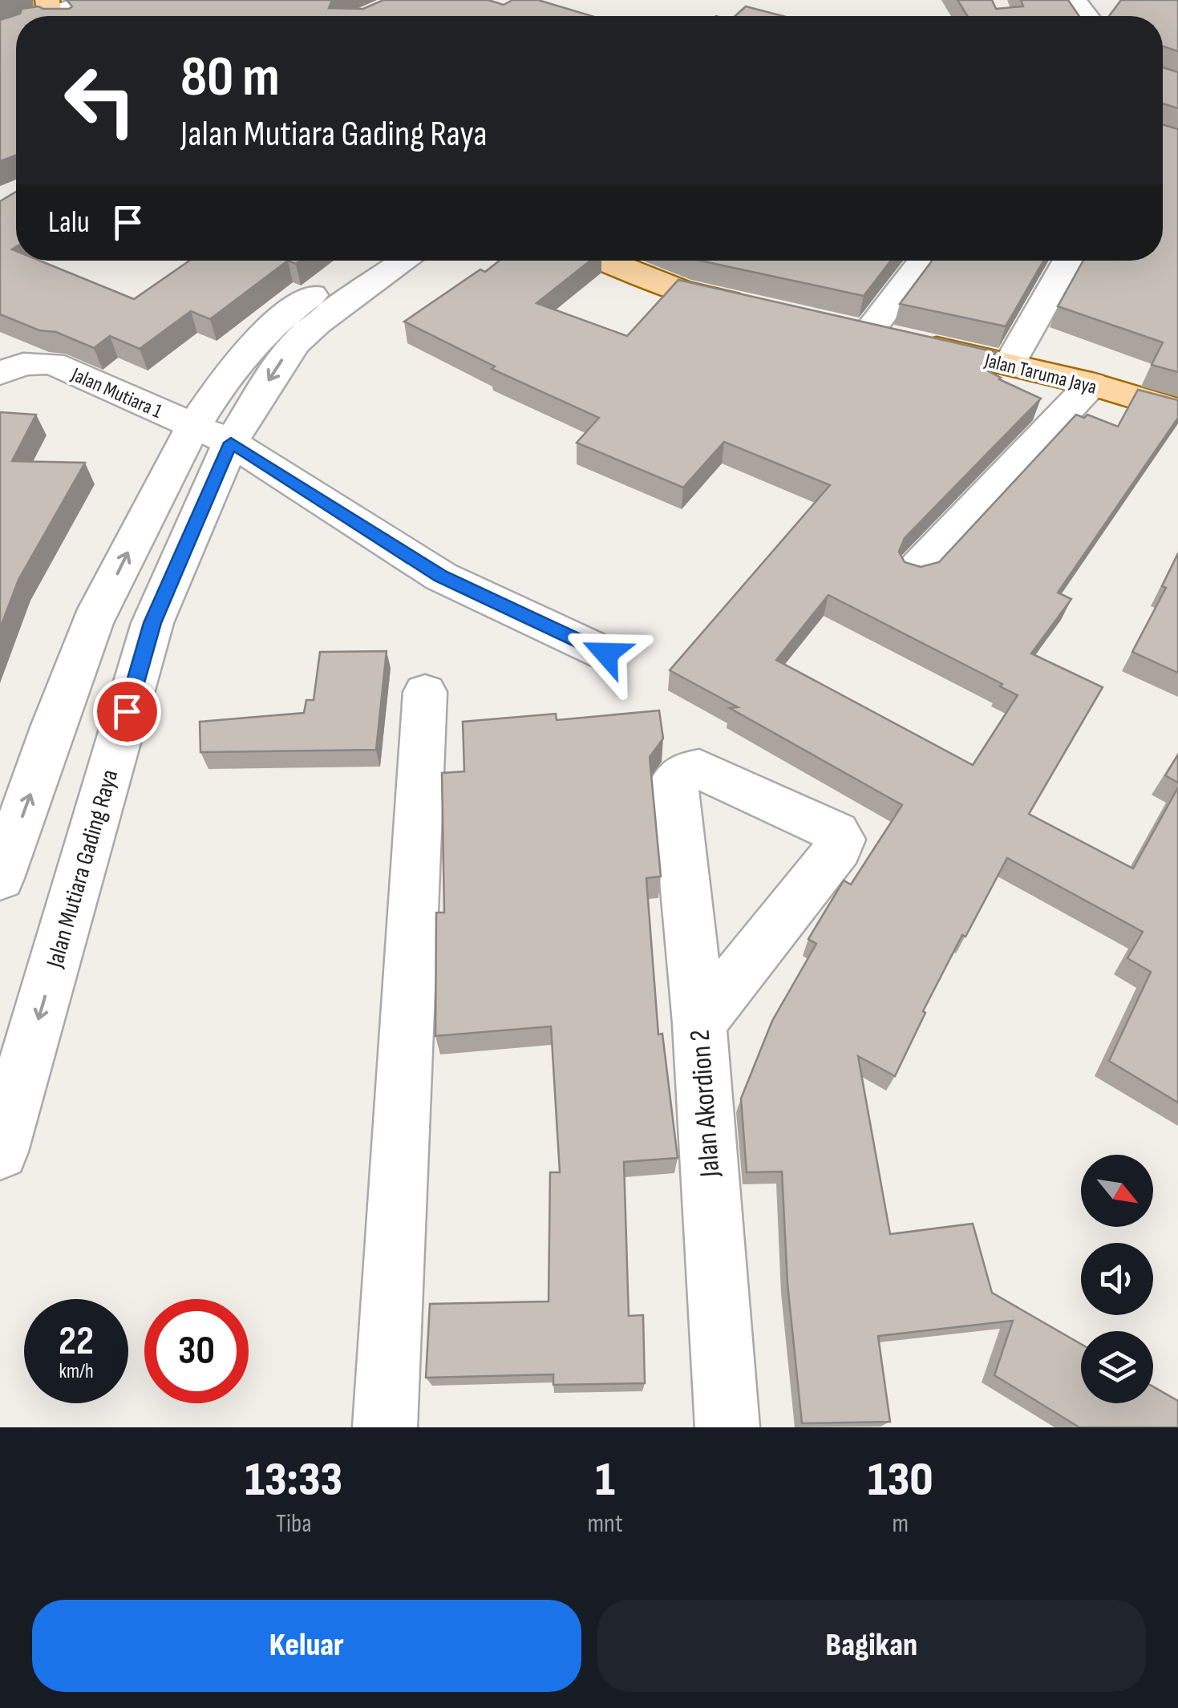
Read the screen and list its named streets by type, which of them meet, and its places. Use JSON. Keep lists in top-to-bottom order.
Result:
{
  "streets": {
    "main road": ["Jalan Taruma Jaya"],
    "street": ["Jalan Mutiara 1", "Jalan Mutiara Gading Raya", "Jalan Akordion 2"]
  },
  "crossings": [
    ["Jalan Mutiara 1", "Jalan Mutiara Gading Raya"]
  ],
  "north": "bottom right",
  "page": {
    "turn": ["80 m", "Jalan Mutiara Gading Raya"],
    "then": "Lalu",
    "speed": "22 km/h",
    "limit": "30",
    "eta": [
      "13:33",
      "Tiba",
      "1",
      "mnt",
      "130",
      "m"
    ],
    "buttons": ["Keluar", "Bagikan"]
  }
}
